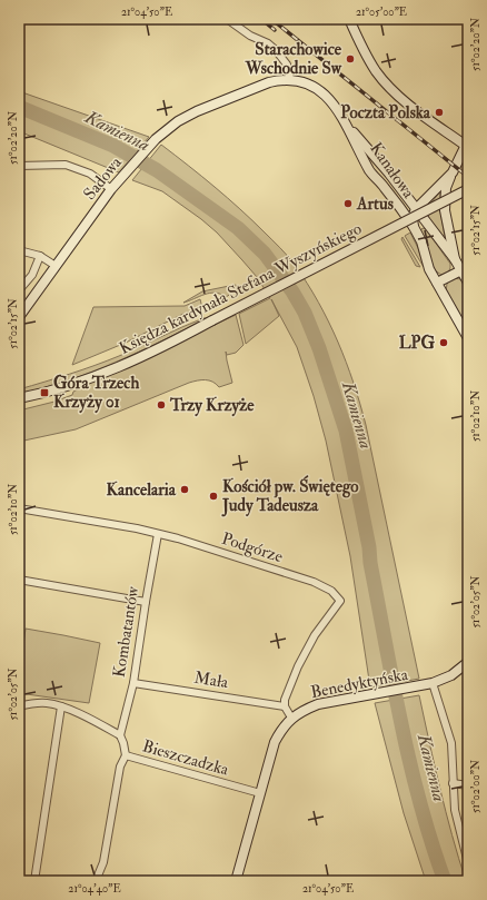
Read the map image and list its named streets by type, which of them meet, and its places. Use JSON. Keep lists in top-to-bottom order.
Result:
{
  "streets": {
    "street": [
      "Kanałowa",
      "Sadowa",
      "Księdza kardynała Stefana Wyszyńskiego",
      "Podgórze",
      "Kombatantów",
      "Mała",
      "Benedyktyńska",
      "Bieszczadzka"
    ]
  },
  "crossings": [
    ["Kanałowa", "Sadowa"],
    ["Podgórze", "Kombatantów"],
    ["Podgórze", "Mała"],
    ["Kombatantów", "Mała"],
    ["Kombatantów", "Bieszczadzka"],
    ["Benedyktyńska", "Bieszczadzka"]
  ],
  "water": ["Kamienna"],
  "places": {
    "other": [
      "Starachowice Wschodnie Sw",
      "Poczta Polska",
      "Artus",
      "LPG",
      "Trzy Krzyże",
      "Kancelaria",
      "Kościół pw. Świętego Judy Tadeusza"
    ],
    "transit": ["Góra Trzech Krzyży 01"]
  },
  "coordinates": [
    "21°04'50\"E",
    "21°05'00\"E",
    "51°02'20\"N",
    "51°02'15\"N",
    "51°02'10\"N",
    "51°02'05\"N",
    "51°02'00\"N",
    "21°04'40\"E"
  ]
}
